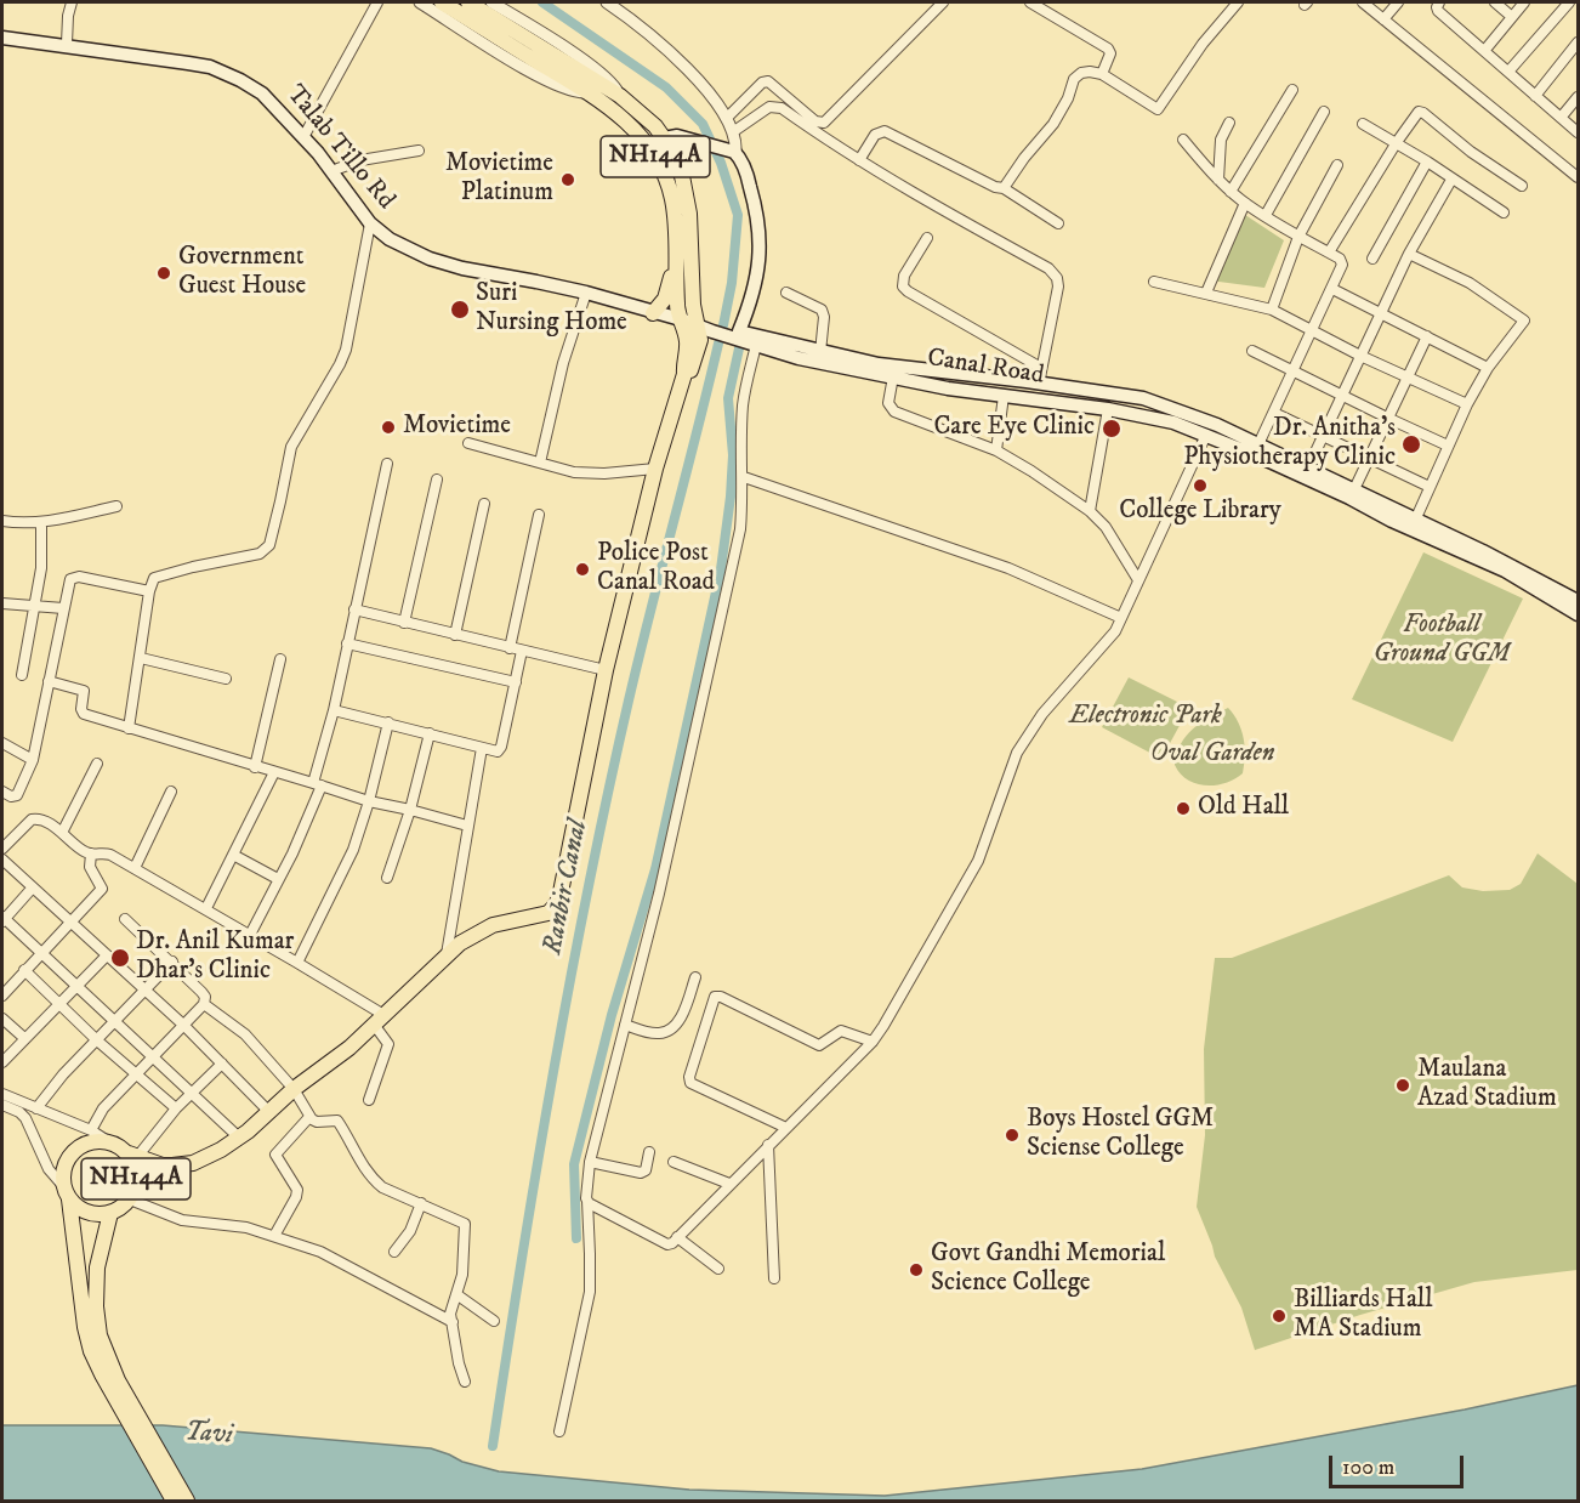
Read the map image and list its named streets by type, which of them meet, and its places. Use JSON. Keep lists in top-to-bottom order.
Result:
{
  "streets": {
    "highway": ["NH144A"],
    "main road": ["Talab Tillo Rd", "Canal Road"]
  },
  "crossings": [
    ["Talab Tillo Rd", "NH144A"],
    ["Talab Tillo Rd", "Canal Road"],
    ["NH144A", "Canal Road"]
  ],
  "water": ["Ranbir Canal", "Tavi"],
  "parks": ["Football Ground GGM", "Electronic Park", "Oval Garden"],
  "places": [
    "Movietime Platinum",
    "Government Guest House",
    "Suri Nursing Home",
    "Movietime",
    "Care Eye Clinic",
    "Dr. Anitha's Physiotherapy Clinic",
    "College Library",
    "Police Post Canal Road",
    "Old Hall",
    "Dr. Anil Kumar Dhar's Clinic",
    "Maulana Azad Stadium",
    "Boys Hostel GGM Sciense College",
    "Govt Gandhi Memorial Science College",
    "Billiards Hall MA Stadium"
  ],
  "scale_bar": "100 m"
}
